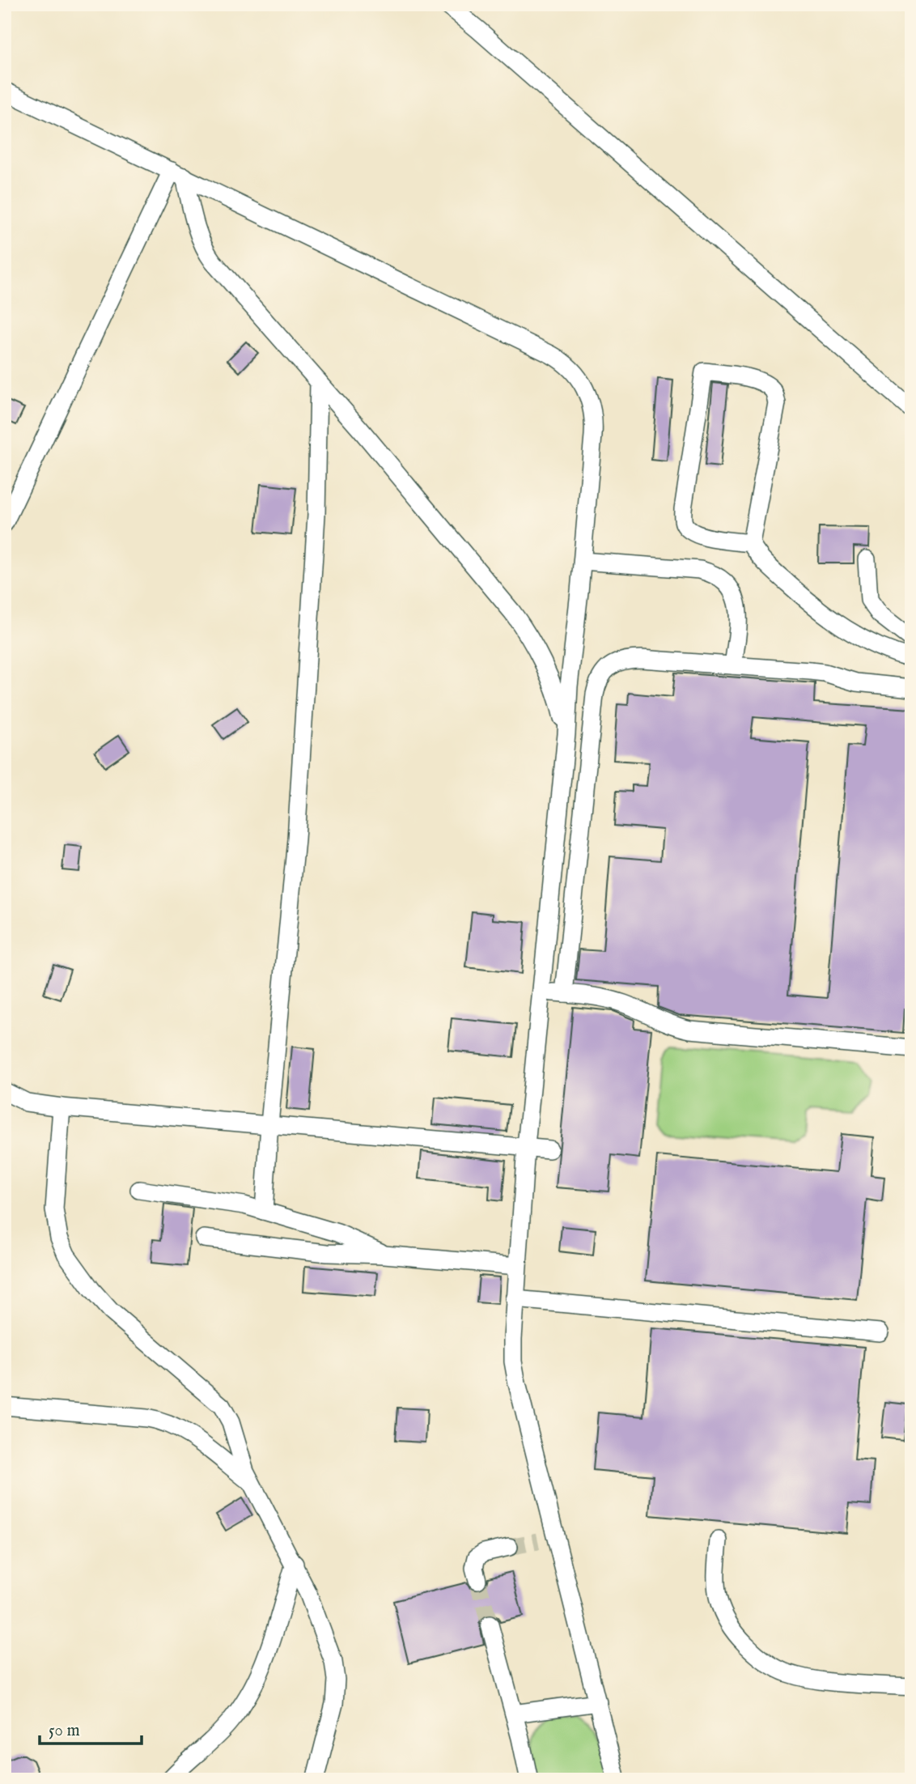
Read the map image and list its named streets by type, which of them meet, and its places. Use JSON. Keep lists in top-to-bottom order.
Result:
{
  "scale_bar": "50 m"
}
